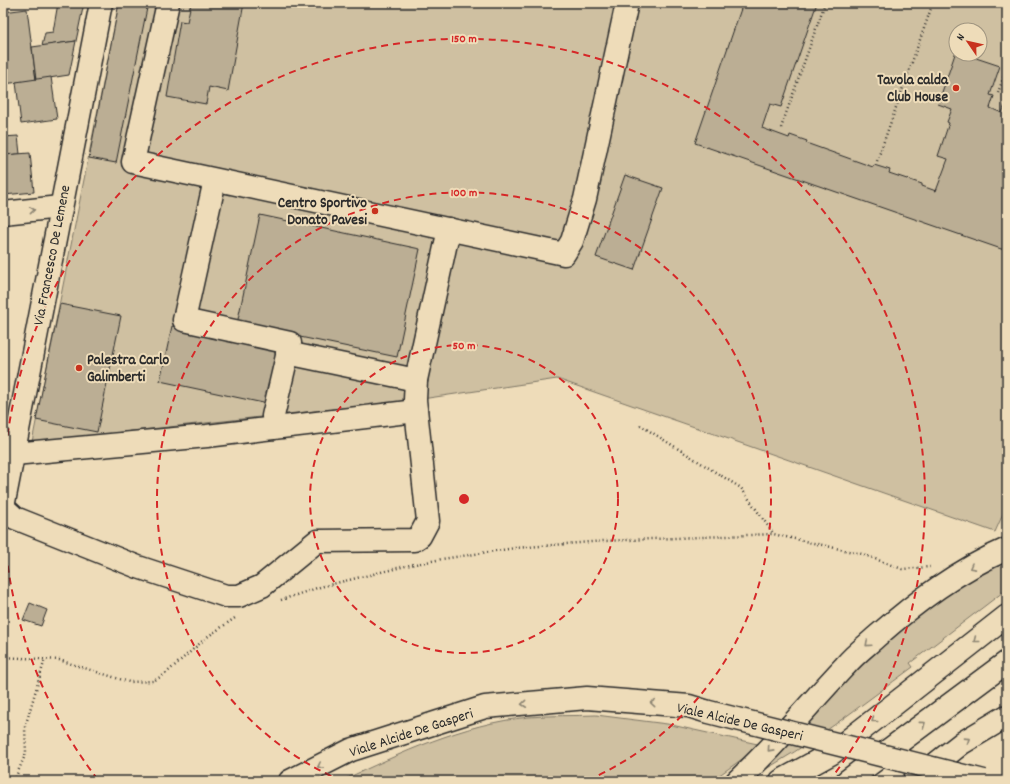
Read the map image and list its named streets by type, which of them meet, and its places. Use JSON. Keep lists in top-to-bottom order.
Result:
{
  "streets": {
    "main road": ["Via Francesco De Lemene", "Viale Alcide De Gasperi"]
  },
  "one_way": ["Viale Alcide De Gasperi"],
  "places": ["Tavola calda Club House", "Centro Sportivo Donato Pavesi", "Palestra Carlo Galimberti"],
  "north": "top left",
  "rings": ["150 m", "100 m", "50 m"]
}
